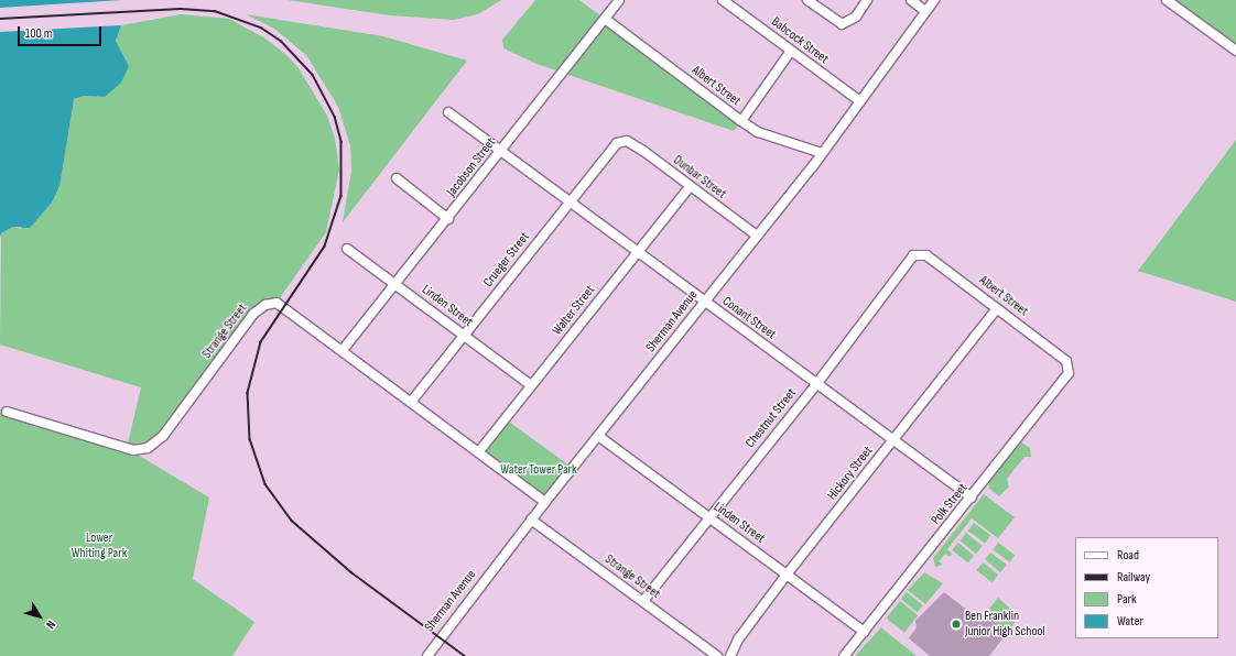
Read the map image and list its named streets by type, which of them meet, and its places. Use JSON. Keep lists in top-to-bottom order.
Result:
{
  "streets": {
    "street": [
      "Babcock Street",
      "Albert Street",
      "Jacobson Street",
      "Dunbar Street",
      "Crueger Street",
      "Linden Street",
      "Walter Street",
      "Conant Street",
      "Sherman Avenue",
      "Strange Street",
      "Chestnut Street",
      "Hickory Street",
      "Polk Street"
    ]
  },
  "crossings": [
    ["Babcock Street", "Sherman Avenue"],
    ["Albert Street", "Jacobson Street"],
    ["Albert Street", "Sherman Avenue"],
    ["Albert Street", "Chestnut Street"],
    ["Albert Street", "Hickory Street"],
    ["Albert Street", "Polk Street"],
    ["Jacobson Street", "Linden Street"],
    ["Jacobson Street", "Conant Street"],
    ["Jacobson Street", "Strange Street"],
    ["Dunbar Street", "Crueger Street"],
    ["Dunbar Street", "Walter Street"],
    ["Dunbar Street", "Sherman Avenue"],
    ["Crueger Street", "Linden Street"],
    ["Crueger Street", "Conant Street"],
    ["Crueger Street", "Strange Street"],
    ["Linden Street", "Walter Street"],
    ["Linden Street", "Sherman Avenue"],
    ["Linden Street", "Chestnut Street"],
    ["Linden Street", "Hickory Street"],
    ["Linden Street", "Polk Street"],
    ["Walter Street", "Conant Street"],
    ["Walter Street", "Strange Street"],
    ["Conant Street", "Sherman Avenue"],
    ["Conant Street", "Chestnut Street"],
    ["Conant Street", "Hickory Street"],
    ["Conant Street", "Polk Street"],
    ["Sherman Avenue", "Strange Street"],
    ["Strange Street", "Chestnut Street"]
  ],
  "parks": ["Water Tower Park", "Lower Whiting Park"],
  "places": ["Ben Franklin Junior High School"],
  "legend": [
    "Road",
    "Railway",
    "Park",
    "Water"
  ],
  "scale_bar": "100 m",
  "north": "bottom right"
}
